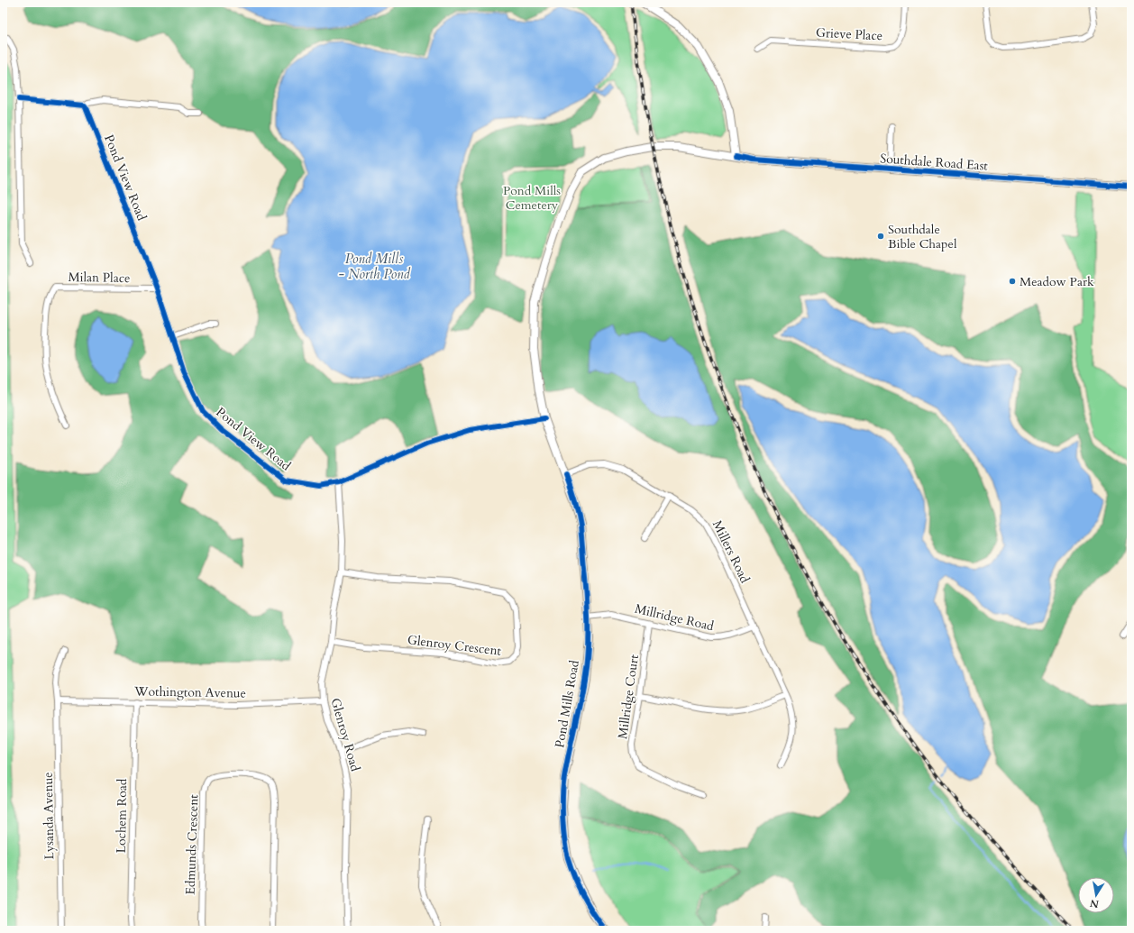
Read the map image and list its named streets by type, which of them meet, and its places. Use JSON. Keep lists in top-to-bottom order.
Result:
{
  "streets": {
    "main road": ["Southdale Road East", "Pond Mills Road"],
    "street": [
      "Grieve Place",
      "Pond View Road",
      "Milan Place",
      "Millers Road",
      "Millridge Road",
      "Glenroy Crescent",
      "Wothington Avenue",
      "Millridge Court",
      "Glenroy Road",
      "Lysanda Avenue",
      "Lochem Road",
      "Edmunds Crescent"
    ]
  },
  "crossings": [
    ["Southdale Road East", "Pond Mills Road"],
    ["Pond View Road", "Milan Place"],
    ["Pond View Road", "Pond Mills Road"],
    ["Pond View Road", "Glenroy Road"],
    ["Millers Road", "Millridge Road"],
    ["Millers Road", "Pond Mills Road"],
    ["Millridge Road", "Millridge Court"],
    ["Millridge Road", "Pond Mills Road"],
    ["Glenroy Crescent", "Glenroy Road"],
    ["Wothington Avenue", "Glenroy Road"],
    ["Wothington Avenue", "Lysanda Avenue"],
    ["Wothington Avenue", "Lochem Road"]
  ],
  "water": ["Pond Mills - North Pond"],
  "parks": ["Pond Mills Cemetery"],
  "places": ["Southdale Bible Chapel", "Meadow Park"],
  "north": "bottom"
}
